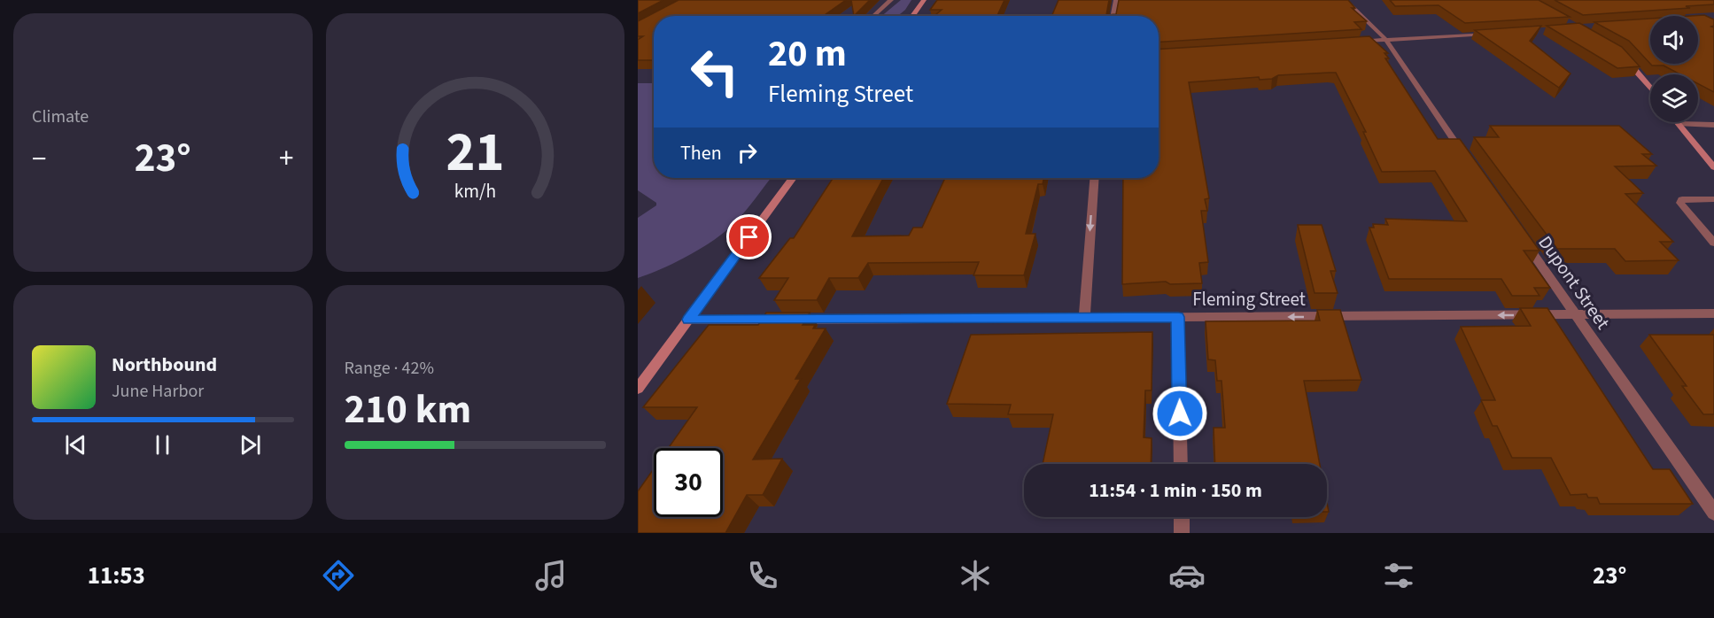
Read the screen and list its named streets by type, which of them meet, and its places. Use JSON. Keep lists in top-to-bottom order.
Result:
{
  "streets": {
    "street": ["Dupont Street", "Fleming Street"]
  },
  "crossings": [
    ["Dupont Street", "Fleming Street"]
  ],
  "one_way": ["Fleming Street"],
  "page": {
    "tile": [
      "Climate",
      ["Range · 42%", "210 km"]
    ],
    "turn": ["20 m", "Fleming Street"],
    "then": "Then",
    "heat": ["−", "23°", "+"],
    "song": ["Northbound", "June Harbor"],
    "limit": "30",
    "trip": "11:54 · 1 min · 150 m",
    "tabs": ["11:53", "23°"],
    "gauge": ["21", "km/h"]
  }
}
